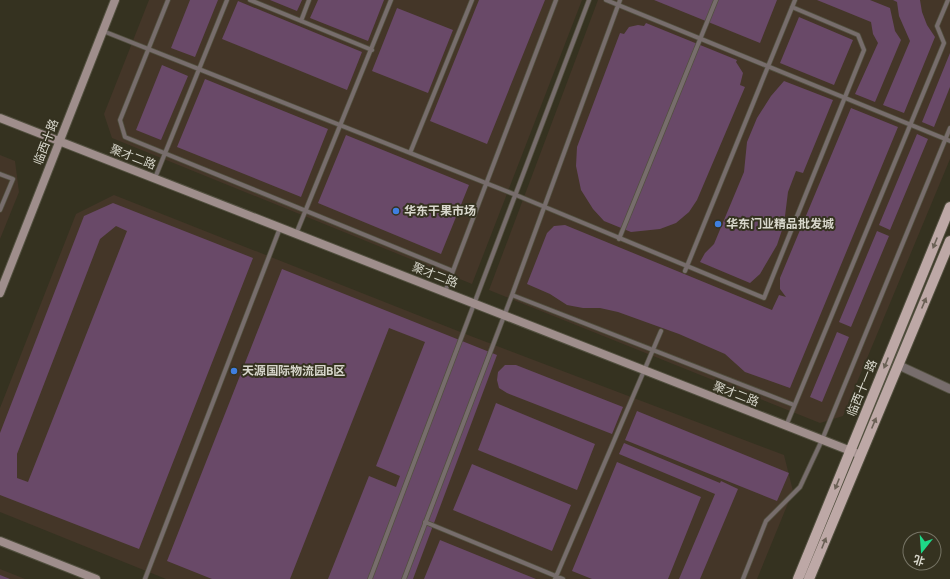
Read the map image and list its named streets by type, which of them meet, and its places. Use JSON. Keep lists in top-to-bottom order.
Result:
{
  "streets": {
    "main road": ["临西十一路"],
    "street": ["临西十路", "聚才二路"]
  },
  "crossings": [
    ["临西十路", "聚才二路"],
    ["聚才二路", "临西十一路"]
  ],
  "places": ["华东干果市场", "华东门业精品批发城", "天源国际物流园B区"],
  "north": "bottom"
}
